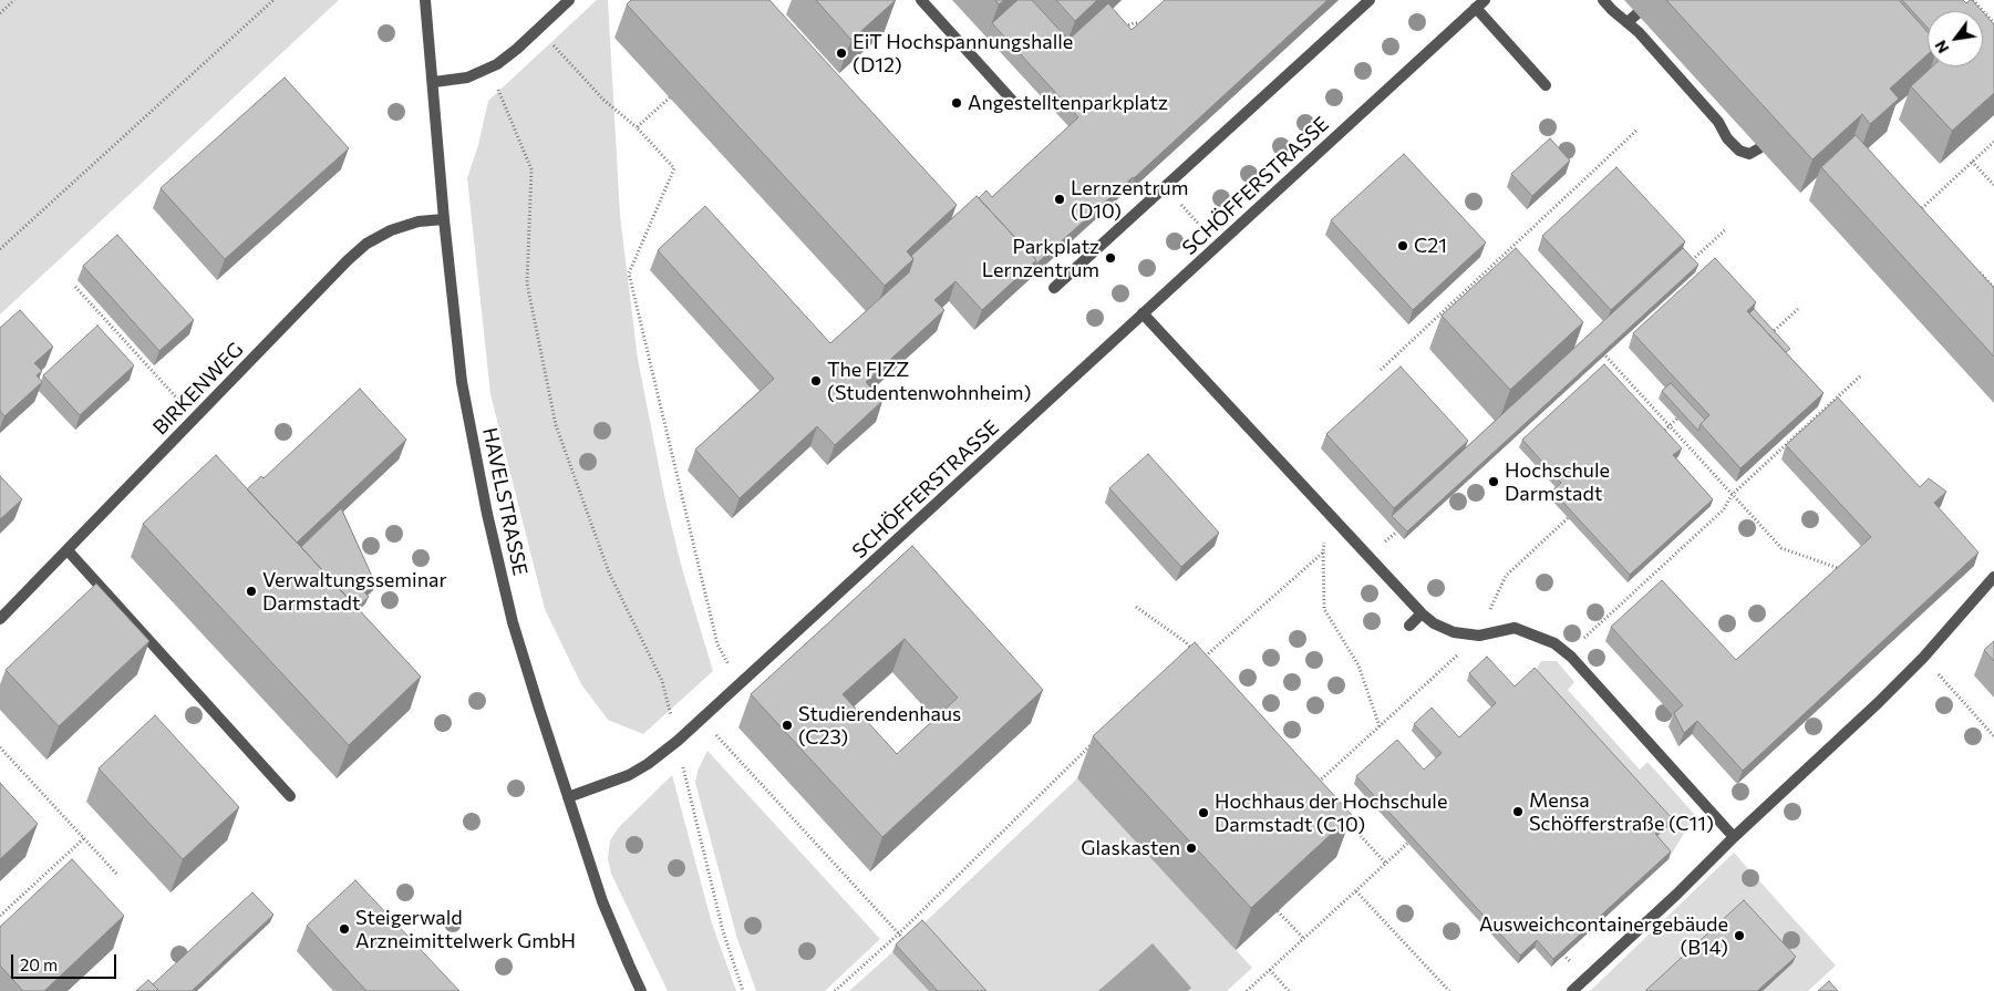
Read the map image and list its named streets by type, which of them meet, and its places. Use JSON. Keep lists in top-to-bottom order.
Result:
{
  "streets": {
    "street": ["SCHÖFFERSTRASSE", "BIRKENWEG", "HAVELSTRASSE"]
  },
  "crossings": [
    ["SCHÖFFERSTRASSE", "HAVELSTRASSE"],
    ["BIRKENWEG", "HAVELSTRASSE"]
  ],
  "places": [
    "EiT Hochspannungshalle (D12)",
    "Angestelltenparkplatz",
    "Lernzentrum (D10)",
    "C21",
    "Parkplatz Lernzentrum",
    "The FIZZ (Studentenwohnheim)",
    "Hochschule Darmstadt",
    "Verwaltungsseminar Darmstadt",
    "Studierendenhaus (C23)",
    "Mensa Schöfferstraße (C11)",
    "Hochhaus der Hochschule Darmstadt (C10)",
    "Glaskasten",
    "Steigerwald Arzneimittelwerk GmbH",
    "Ausweichcontainergebäude (B14)"
  ],
  "scale_bar": "20 m",
  "north": "bottom left"
}
